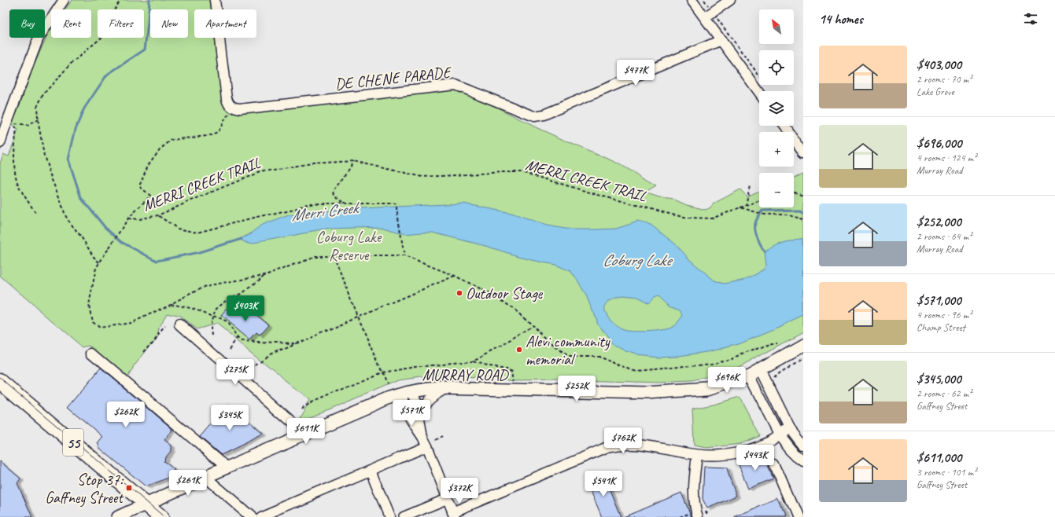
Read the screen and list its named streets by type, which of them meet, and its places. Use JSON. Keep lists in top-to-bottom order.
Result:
{
  "streets": {
    "highway": ["55"],
    "main road": ["MURRAY ROAD"],
    "street": ["DE CHENE PARADE"],
    "path": ["MERRI CREEK TRAIL"]
  },
  "crossings": [
    ["MURRAY ROAD", "55"]
  ],
  "water": ["Merri Creek", "Coburg Lake"],
  "parks": ["Coburg Lake Reserve"],
  "places": {
    "other": ["Outdoor Stage", "Alevi community memorial"],
    "transit": ["Stop 37: Gaffney Street"]
  },
  "north": "top left",
  "page": {
    "heading": "14 homes",
    "map_buttons": ["+", "−"],
    "chip": [
      "Buy",
      "Rent",
      "Filters",
      "New",
      "Apartment"
    ],
    "list": [
      {
        "name": "$403,000",
        "note": "2 rooms · 70 m² · Lake Grove"
      },
      {
        "name": "$696,000",
        "note": "4 rooms · 124 m² · Murray Road"
      },
      {
        "name": "$252,000",
        "note": "2 rooms · 64 m² · Murray Road"
      },
      {
        "name": "$571,000",
        "note": "4 rooms · 96 m² · Champ Street"
      },
      {
        "name": "$345,000",
        "note": "2 rooms · 62 m² · Gaffney Street"
      },
      {
        "name": "$611,000",
        "note": "3 rooms · 101 m² · Gaffney Street"
      }
    ],
    "price": [
      "$477K",
      "$403K",
      "$275K",
      "$696K",
      "$252K",
      "$571K",
      "$262K",
      "$345K",
      "$611K",
      "$762K",
      "$443K",
      "$261K",
      "$541K",
      "$372K"
    ]
  }
}
